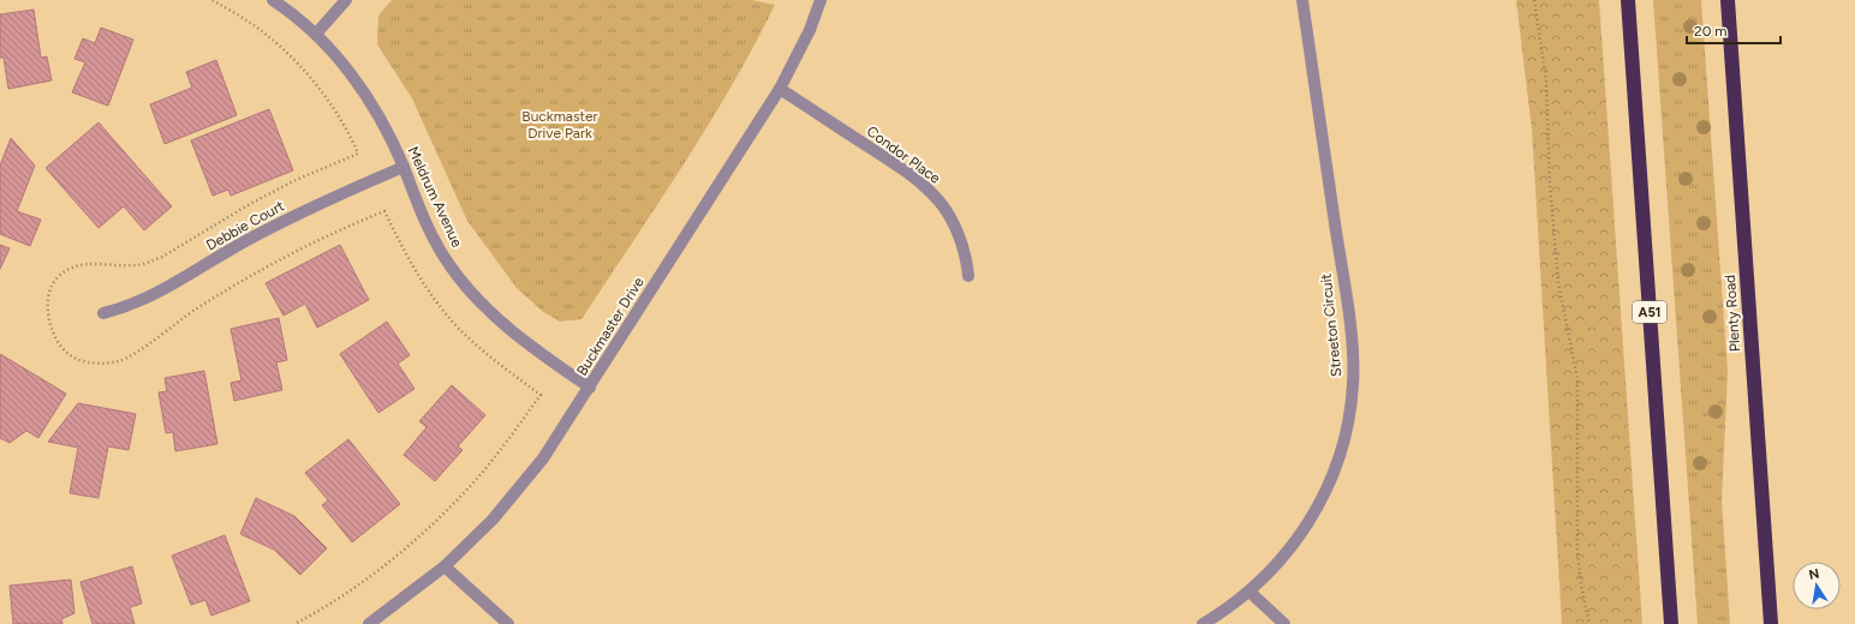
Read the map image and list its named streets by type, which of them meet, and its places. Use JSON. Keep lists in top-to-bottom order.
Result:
{
  "streets": {
    "highway": ["A51", "Plenty Road"],
    "street": [
      "Condor Place",
      "Meldrum Avenue",
      "Debbie Court",
      "Streeton Circuit",
      "Buckmaster Drive"
    ]
  },
  "crossings": [
    ["Condor Place", "Buckmaster Drive"],
    ["Meldrum Avenue", "Debbie Court"],
    ["Meldrum Avenue", "Buckmaster Drive"]
  ],
  "parks": ["Buckmaster Drive Park"],
  "scale_bar": "20 m",
  "north": "top"
}
